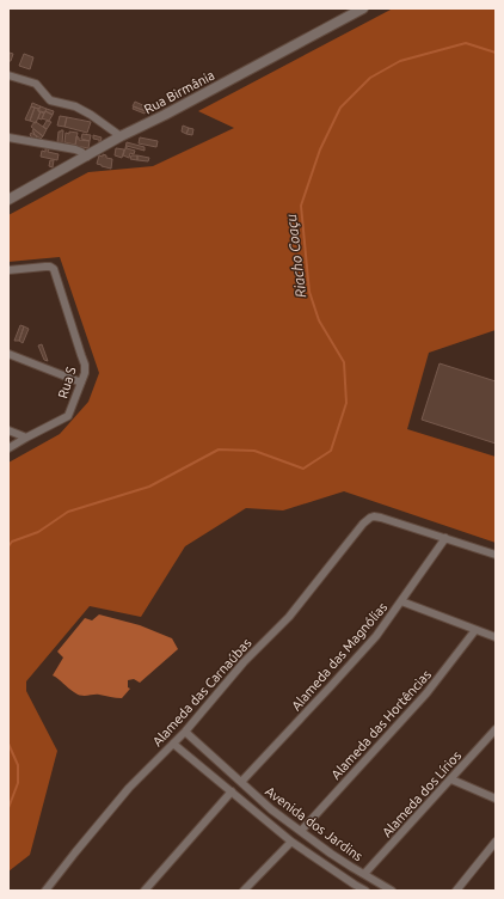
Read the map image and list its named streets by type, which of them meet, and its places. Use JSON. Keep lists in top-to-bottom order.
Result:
{
  "streets": {
    "street": [
      "Rua Birmânia",
      "Rua S",
      "Alameda das Magnólias",
      "Alameda das Carnaúbas",
      "Alameda das Hortências",
      "Alameda dos Lírios",
      "Avenida dos Jardins"
    ]
  },
  "crossings": [
    ["Alameda das Magnólias", "Alameda das Carnaúbas"],
    ["Alameda das Magnólias", "Avenida dos Jardins"],
    ["Alameda das Carnaúbas", "Avenida dos Jardins"],
    ["Alameda das Hortências", "Avenida dos Jardins"],
    ["Alameda dos Lírios", "Avenida dos Jardins"]
  ],
  "water": ["Riacho Coaçu"]
}
